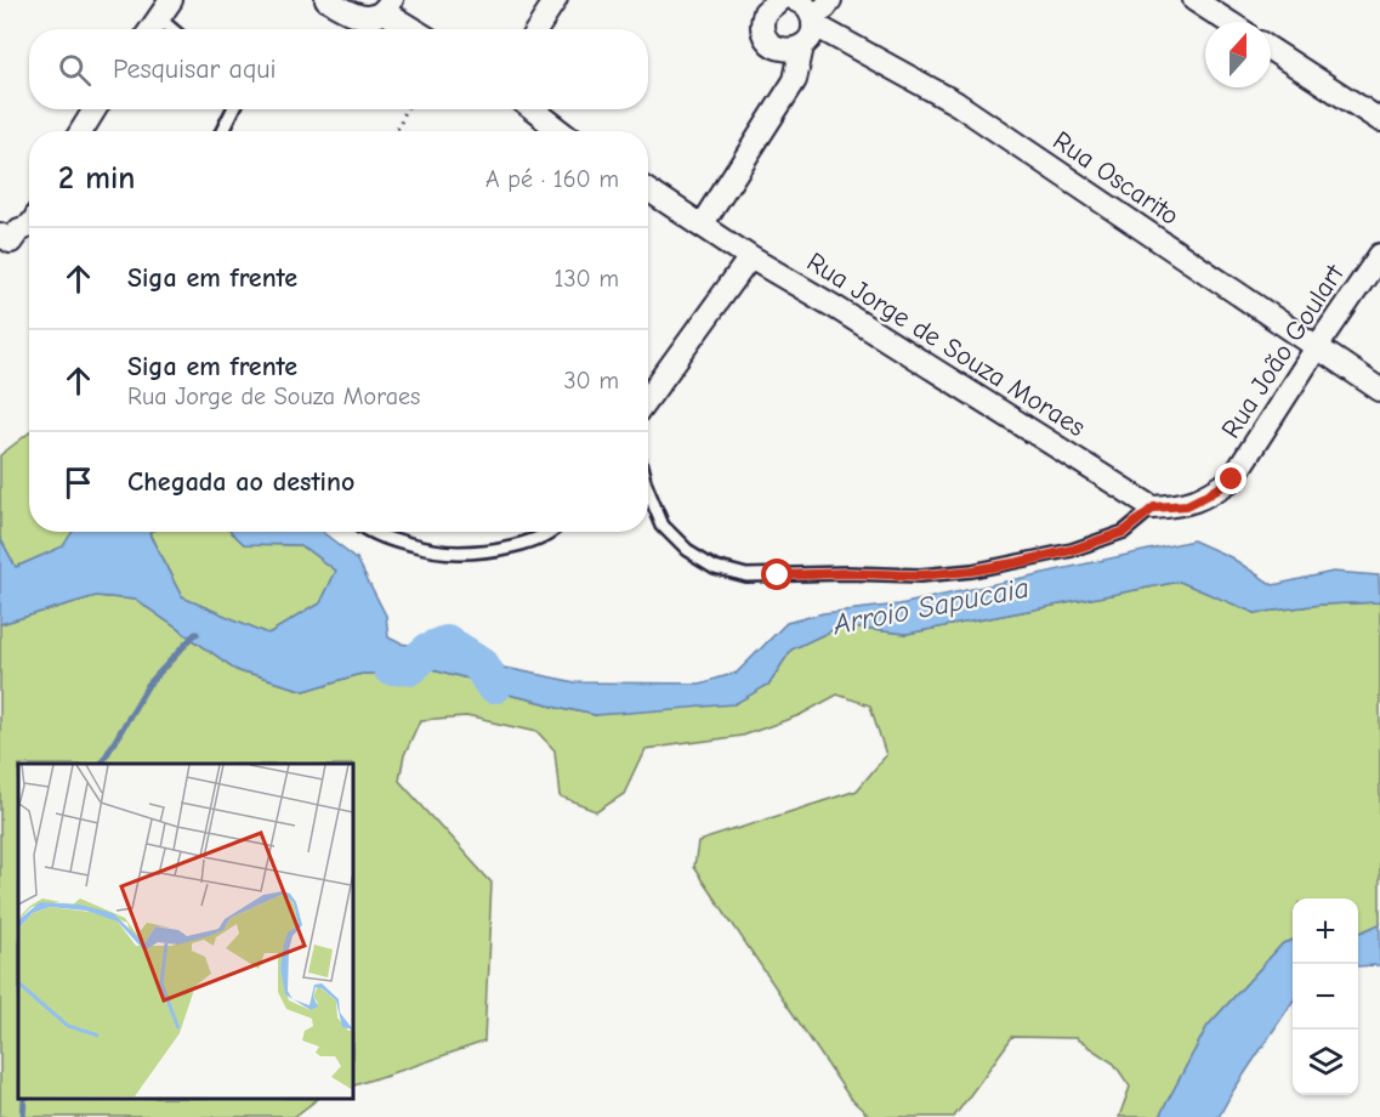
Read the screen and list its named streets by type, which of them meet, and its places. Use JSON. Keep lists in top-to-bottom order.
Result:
{
  "streets": {
    "street": ["Rua Oscarito", "Rua Jorge de Souza Moraes", "Rua João Goulart"]
  },
  "crossings": [
    ["Rua Oscarito", "Rua João Goulart"],
    ["Rua Jorge de Souza Moraes", "Rua João Goulart"]
  ],
  "water": ["Arroio Sapucaia"],
  "north": "top",
  "page": {
    "search": "Pesquisar aqui",
    "heading": ["2 min", "A pé · 160 m"],
    "list": [
      ["Siga em frente", "130 m"],
      ["Siga em frente", "Rua Jorge de Souza Moraes", "30 m"],
      "Chegada ao destino"
    ],
    "map_buttons": ["+", "−"]
  }
}
